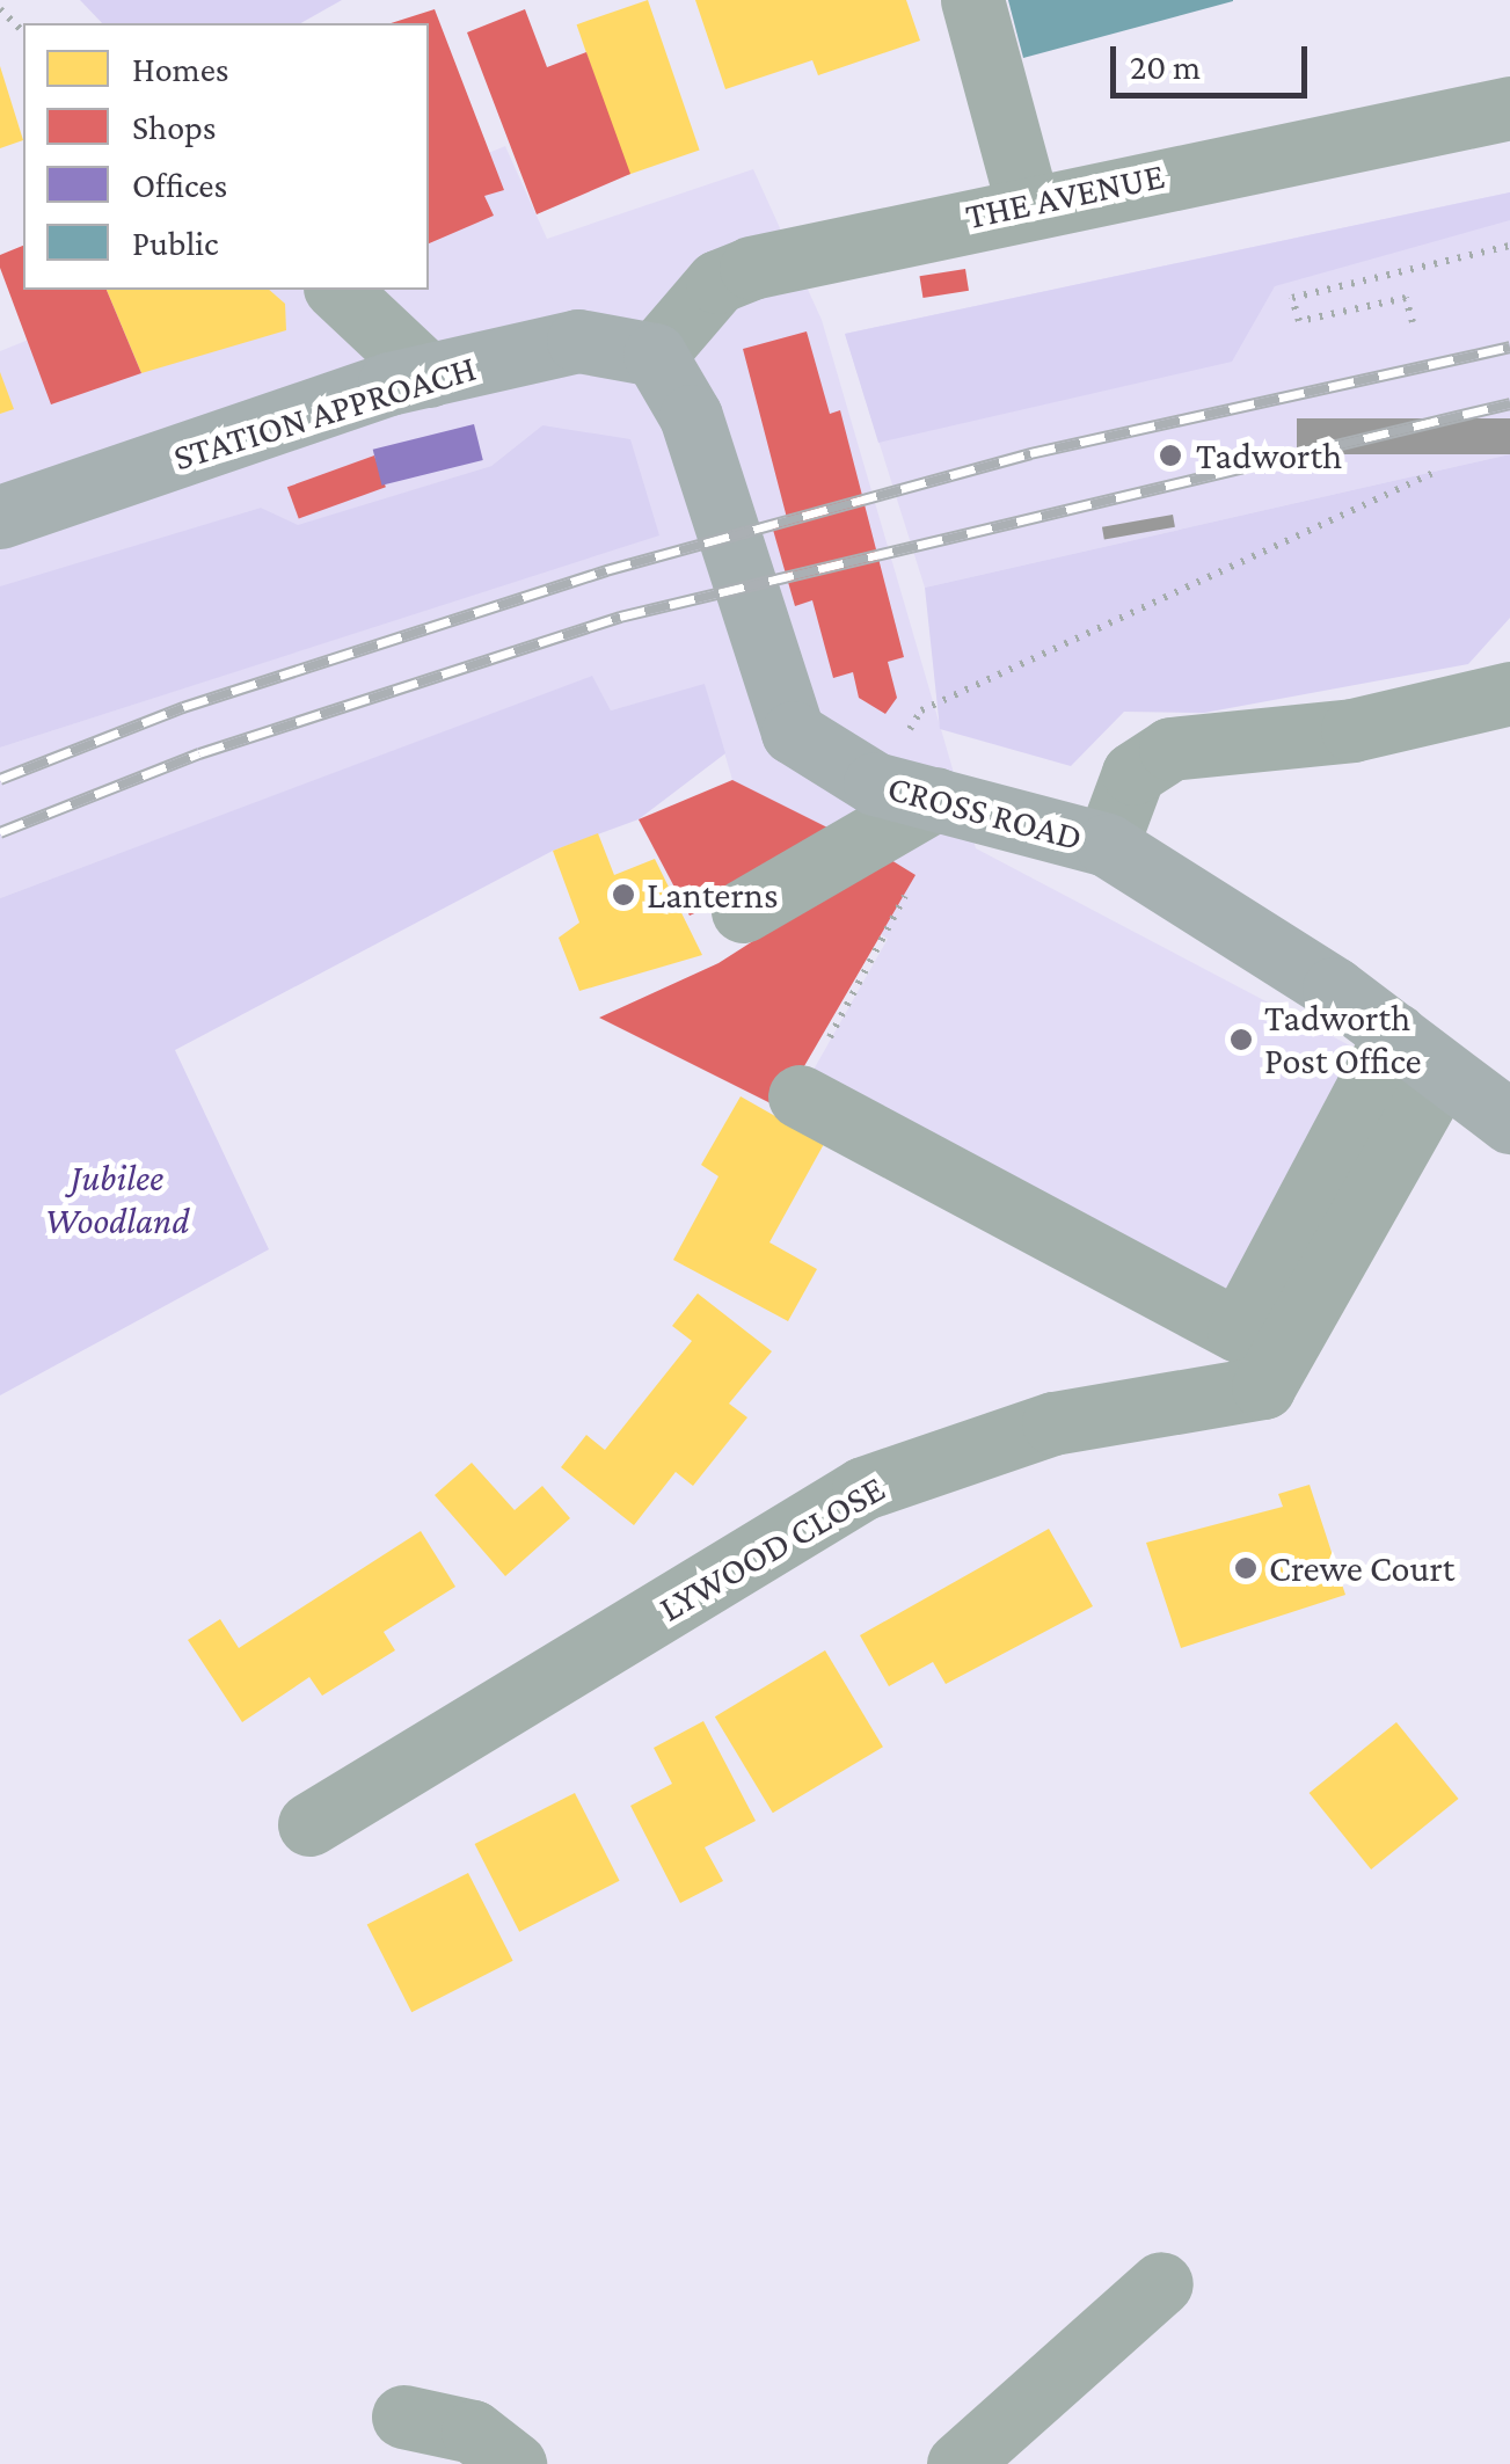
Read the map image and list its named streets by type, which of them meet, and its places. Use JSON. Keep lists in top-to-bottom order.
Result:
{
  "streets": {
    "main road": ["STATION APPROACH", "CROSS ROAD"],
    "street": ["THE AVENUE", "LYWOOD CLOSE"]
  },
  "crossings": [
    ["THE AVENUE", "STATION APPROACH"],
    ["THE AVENUE", "CROSS ROAD"],
    ["STATION APPROACH", "CROSS ROAD"],
    ["CROSS ROAD", "LYWOOD CLOSE"]
  ],
  "parks": ["Jubilee Woodland"],
  "places": [
    "Tadworth",
    "Lanterns",
    "Tadworth Post Office",
    "Crewe Court"
  ],
  "legend": [
    "Homes",
    "Shops",
    "Offices",
    "Public"
  ],
  "scale_bar": "20 m"
}
